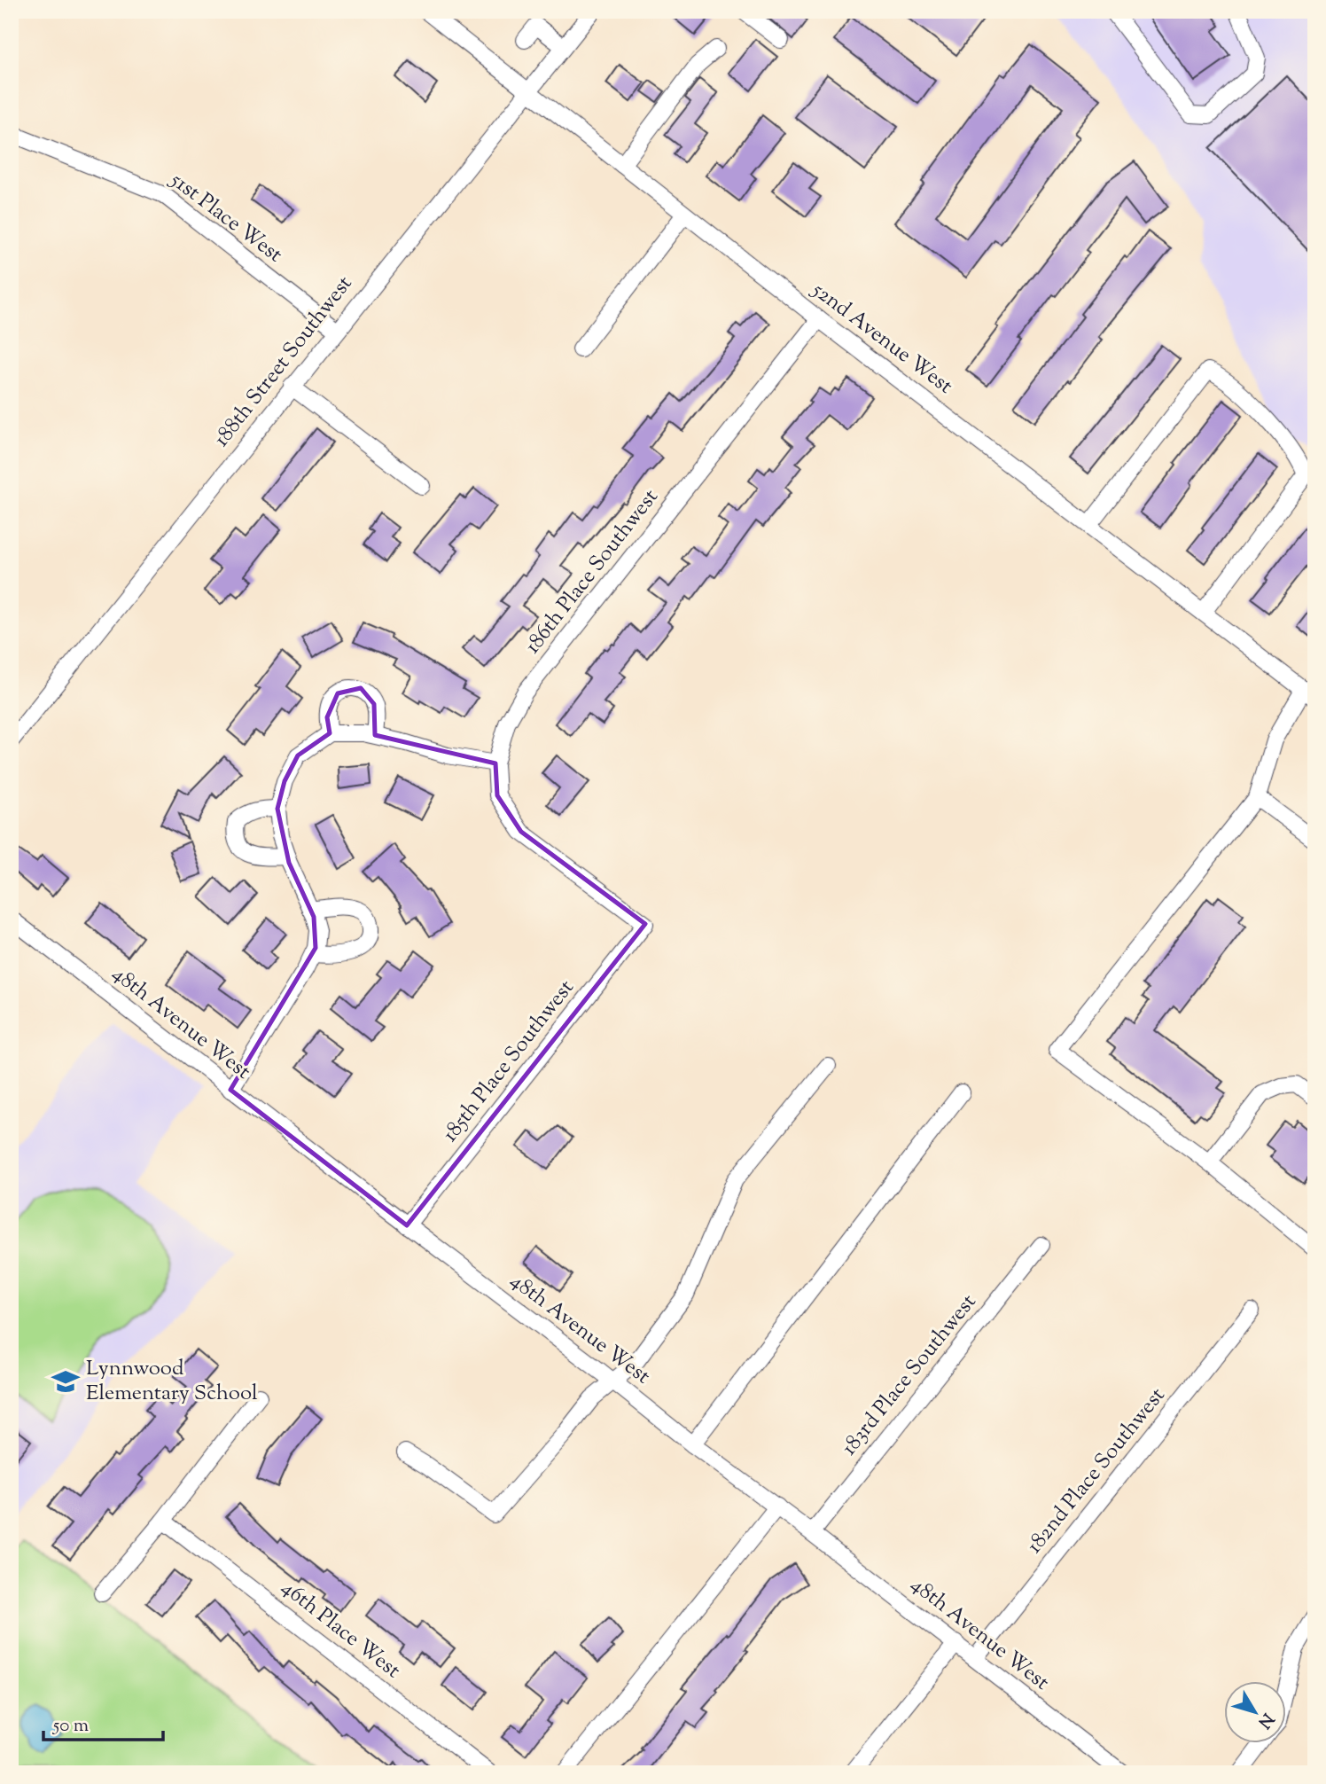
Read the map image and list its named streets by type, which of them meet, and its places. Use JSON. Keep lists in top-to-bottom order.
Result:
{
  "streets": {
    "street": [
      "51st Place West",
      "52nd Avenue West",
      "188th Street Southwest",
      "186th Place Southwest",
      "48th Avenue West",
      "185th Place Southwest",
      "183rd Place Southwest",
      "182nd Place Southwest",
      "46th Place West"
    ]
  },
  "crossings": [
    ["51st Place West", "188th Street Southwest"],
    ["52nd Avenue West", "188th Street Southwest"],
    ["52nd Avenue West", "186th Place Southwest"],
    ["186th Place Southwest", "185th Place Southwest"],
    ["48th Avenue West", "185th Place Southwest"],
    ["48th Avenue West", "183rd Place Southwest"],
    ["48th Avenue West", "182nd Place Southwest"]
  ],
  "places": {
    "school or university": ["Lynnwood Elementary School"]
  },
  "scale_bar": "50 m",
  "north": "bottom right"
}
